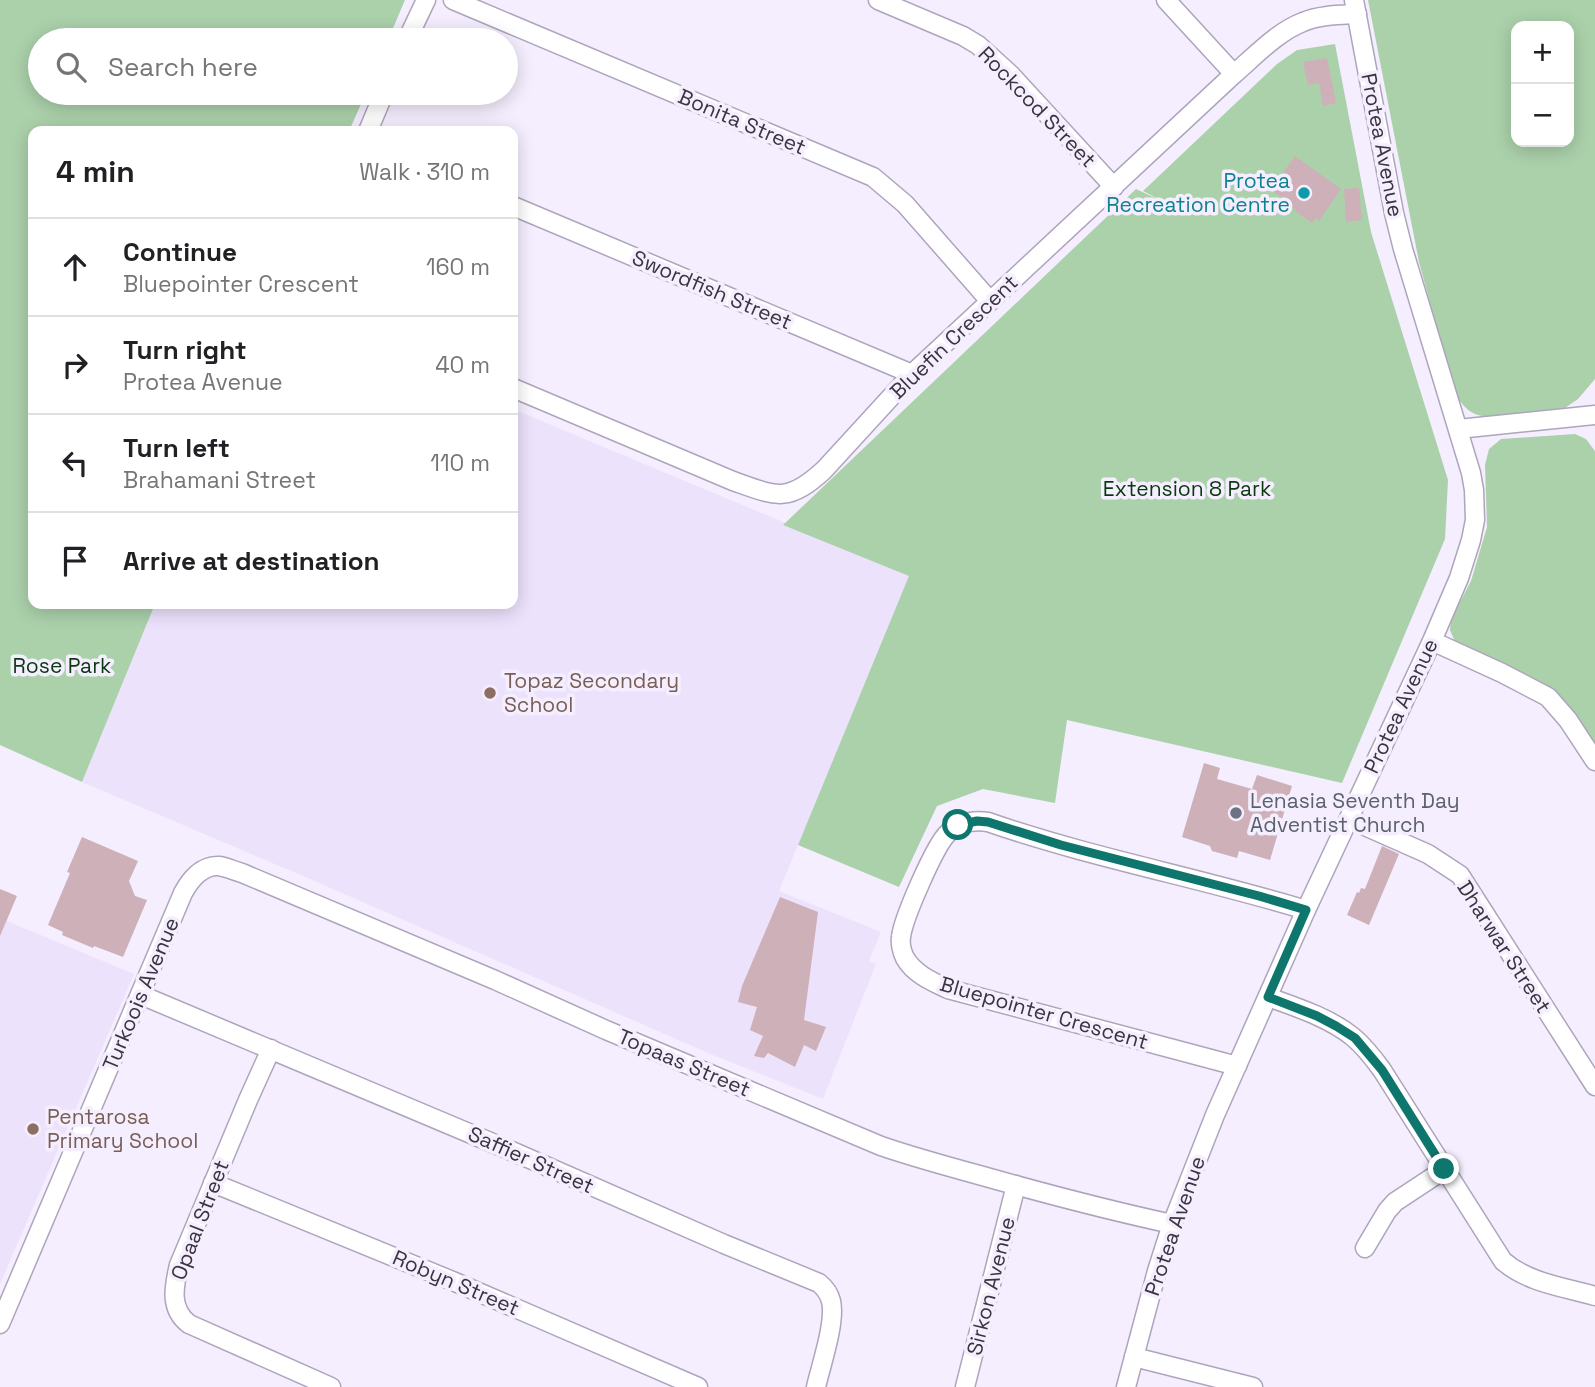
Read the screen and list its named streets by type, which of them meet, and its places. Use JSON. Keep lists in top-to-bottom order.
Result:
{
  "streets": {
    "street": [
      "Rockcod Street",
      "Bonita Street",
      "Protea Avenue",
      "Swordfish Street",
      "Bluefin Crescent",
      "Dharwar Street",
      "Turkoois Avenue",
      "Bluepointer Crescent",
      "Topaas Street",
      "Saffier Street",
      "Opaal Street",
      "Robyn Street",
      "Sirkon Avenue"
    ]
  },
  "crossings": [
    ["Rockcod Street", "Bluefin Crescent"],
    ["Bonita Street", "Bluefin Crescent"],
    ["Protea Avenue", "Bluefin Crescent"],
    ["Protea Avenue", "Dharwar Street"],
    ["Protea Avenue", "Bluepointer Crescent"],
    ["Protea Avenue", "Topaas Street"],
    ["Swordfish Street", "Bluefin Crescent"],
    ["Turkoois Avenue", "Topaas Street"],
    ["Turkoois Avenue", "Saffier Street"],
    ["Topaas Street", "Sirkon Avenue"],
    ["Saffier Street", "Opaal Street"],
    ["Opaal Street", "Robyn Street"]
  ],
  "parks": ["Extension 8 Park", "Rose Park"],
  "places": [
    "Protea Recreation Centre",
    "Topaz Secondary School",
    "Lenasia Seventh Day Adventist Church",
    "Pentarosa Primary School"
  ],
  "page": {
    "map_buttons": ["+", "−"],
    "search": "Search here",
    "heading": ["4 min", "Walk · 310 m"],
    "list": [
      ["Continue", "Bluepointer Crescent", "160 m"],
      ["Turn right", "Protea Avenue", "40 m"],
      ["Turn left", "Brahamani Street", "110 m"],
      "Arrive at destination"
    ]
  }
}
